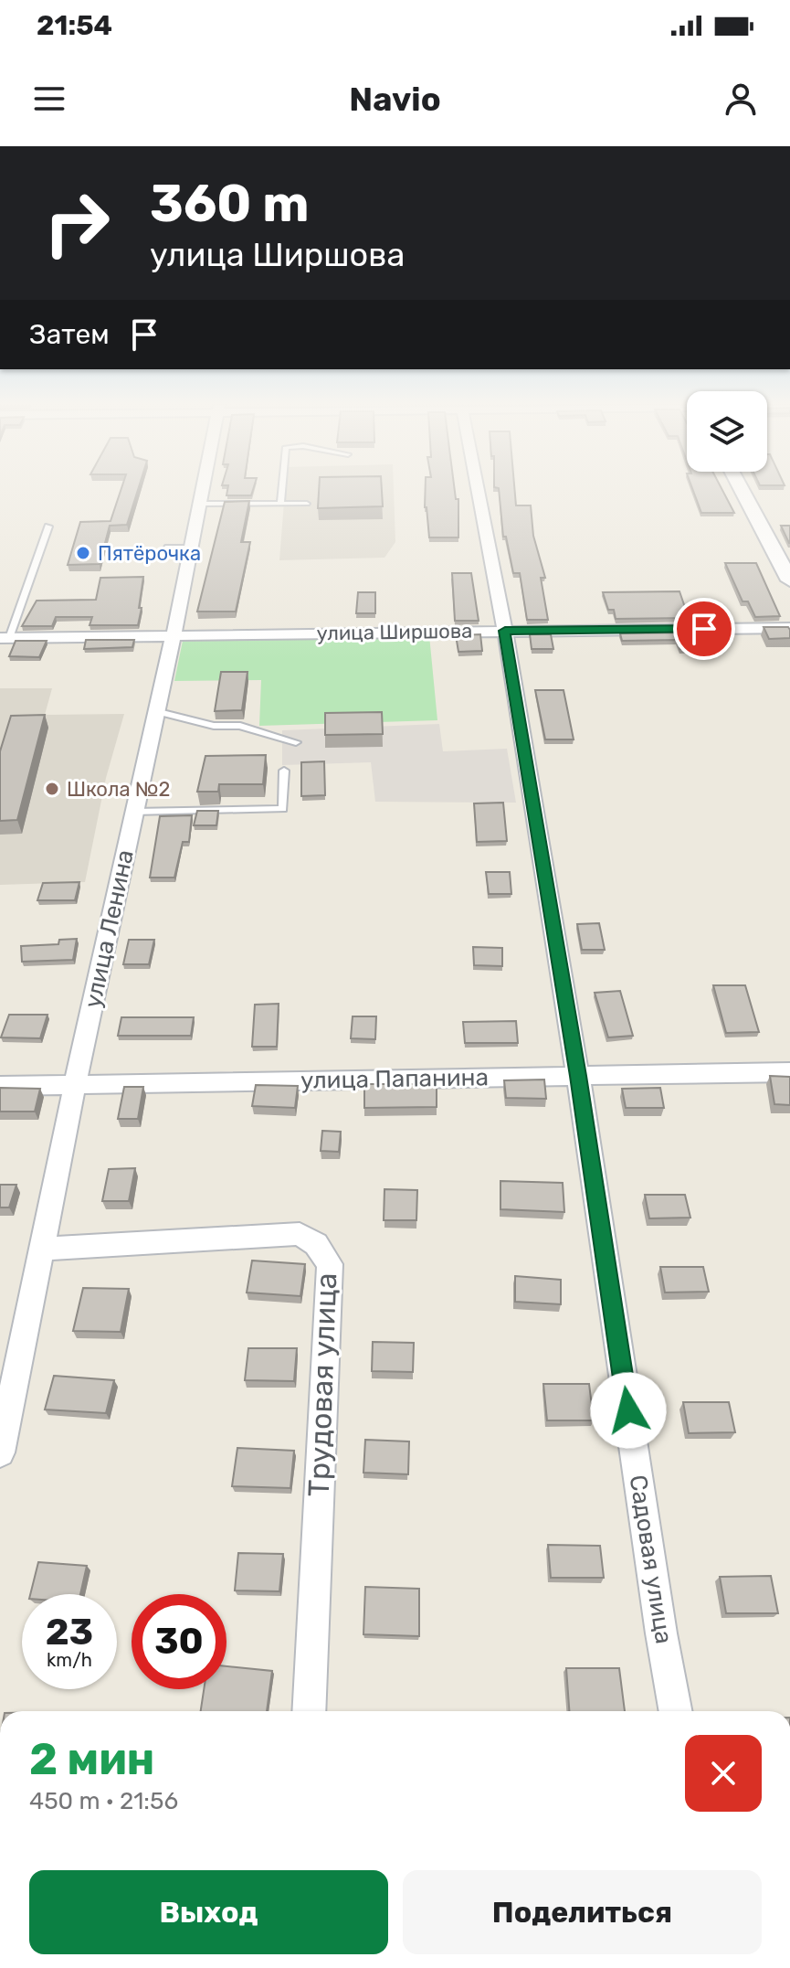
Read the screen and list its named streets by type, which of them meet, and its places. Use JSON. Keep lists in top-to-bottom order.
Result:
{
  "streets": {
    "street": [
      "улица Ширшова",
      "улица Ленина",
      "улица Папанина",
      "Трудовая улица",
      "Садовая улица"
    ]
  },
  "crossings": [
    ["улица Ширшова", "улица Ленина"],
    ["улица Ширшова", "Садовая улица"],
    ["улица Ленина", "улица Папанина"],
    ["улица Ленина", "Трудовая улица"],
    ["улица Папанина", "Садовая улица"]
  ],
  "places": ["Пятёрочка", "Школа №2"],
  "page": {
    "status": "21:54",
    "header": "Navio",
    "turn": ["360 m", "улица Ширшова"],
    "then": "Затем",
    "speed": "23 km/h",
    "limit": "30",
    "heading": ["2 мин", "450 m · 21:56"],
    "buttons": ["Выход", "Поделиться"]
  }
}
